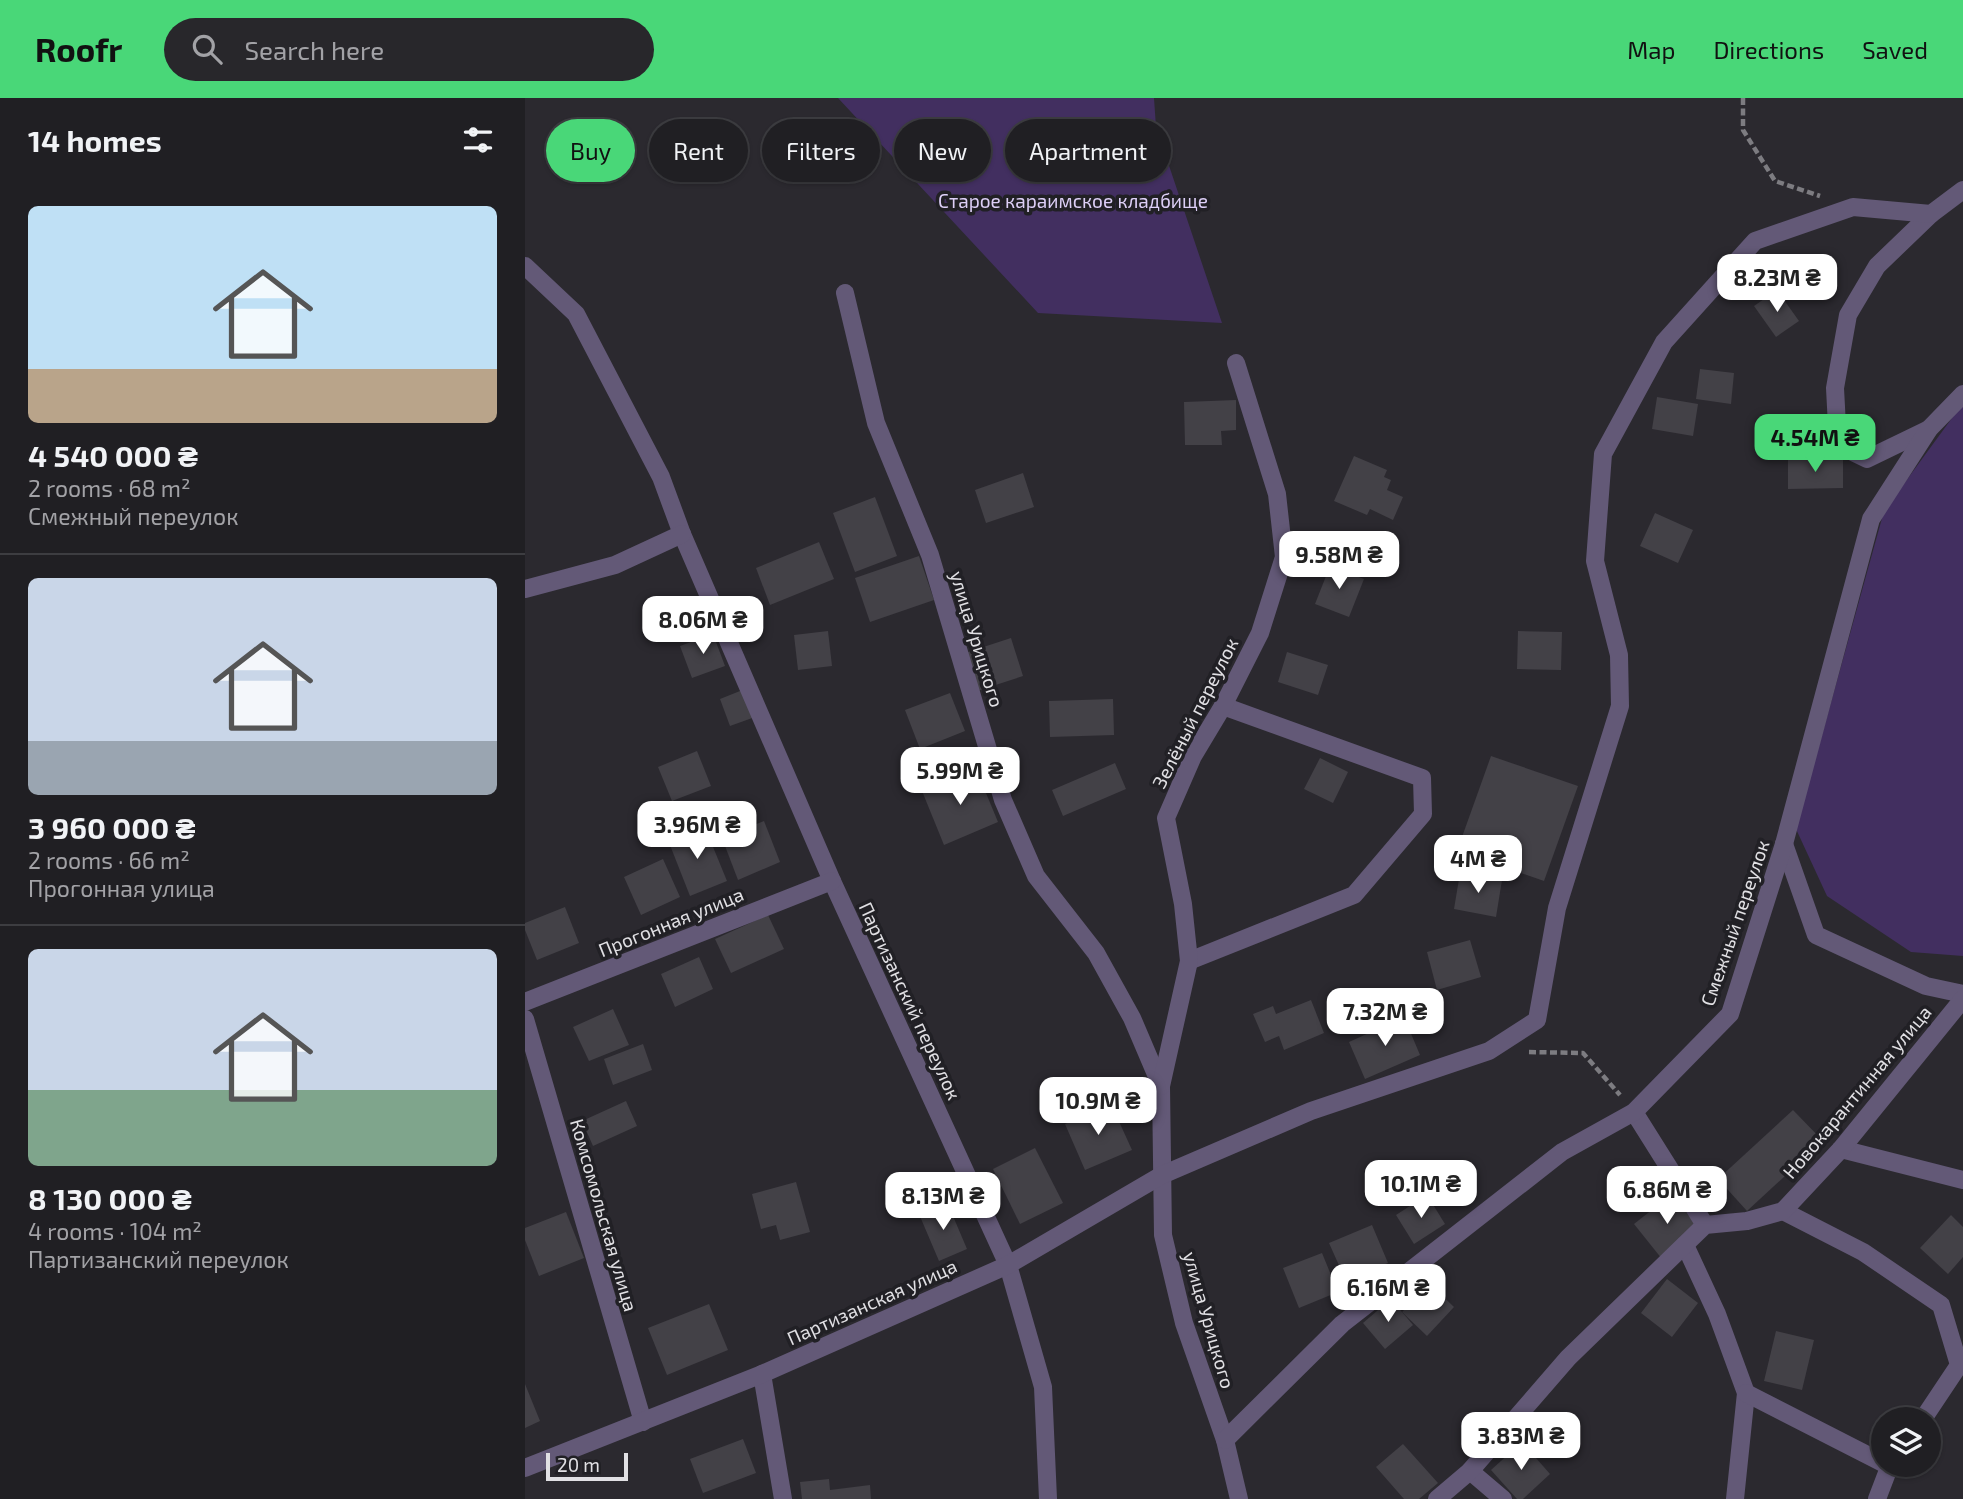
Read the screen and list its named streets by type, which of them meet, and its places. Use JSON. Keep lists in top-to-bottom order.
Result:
{
  "streets": {
    "street": [
      "улица Урицкого",
      "Зелёный переулок",
      "Прогонная улица",
      "Смежный переулок",
      "Партизанский переулок",
      "Новокарантинная улица",
      "Комсомольская улица",
      "Партизанская улица"
    ]
  },
  "crossings": [
    ["улица Урицкого", "Зелёный переулок"],
    ["улица Урицкого", "Смежный переулок"],
    ["улица Урицкого", "Партизанская улица"],
    ["Прогонная улица", "Партизанский переулок"],
    ["Партизанский переулок", "Партизанская улица"],
    ["Комсомольская улица", "Партизанская улица"]
  ],
  "parks": ["Старое караимское кладбище"],
  "scale_bar": "20 m",
  "page": {
    "header": "Roofr",
    "search": "Search here",
    "nav": ["Map", "Directions", "Saved"],
    "heading": "14 homes",
    "chip": [
      "Buy",
      "Rent",
      "Filters",
      "New",
      "Apartment"
    ],
    "list": [
      {
        "name": "4 540 000 ₴",
        "note": "2 rooms · 68 m² · Смежный переулок"
      },
      {
        "name": "3 960 000 ₴",
        "note": "2 rooms · 66 m² · Прогонная улица"
      },
      {
        "name": "8 130 000 ₴",
        "note": "4 rooms · 104 m² · Партизанский переулок"
      }
    ],
    "price": [
      "8.23M ₴",
      "4.54M ₴",
      "9.58M ₴",
      "8.06M ₴",
      "5.99M ₴",
      "3.96M ₴",
      "4M ₴",
      "7.32M ₴",
      "10.9M ₴",
      "10.1M ₴",
      "6.86M ₴",
      "8.13M ₴",
      "6.16M ₴",
      "3.83M ₴"
    ],
    "scale": "20 m"
  }
}
